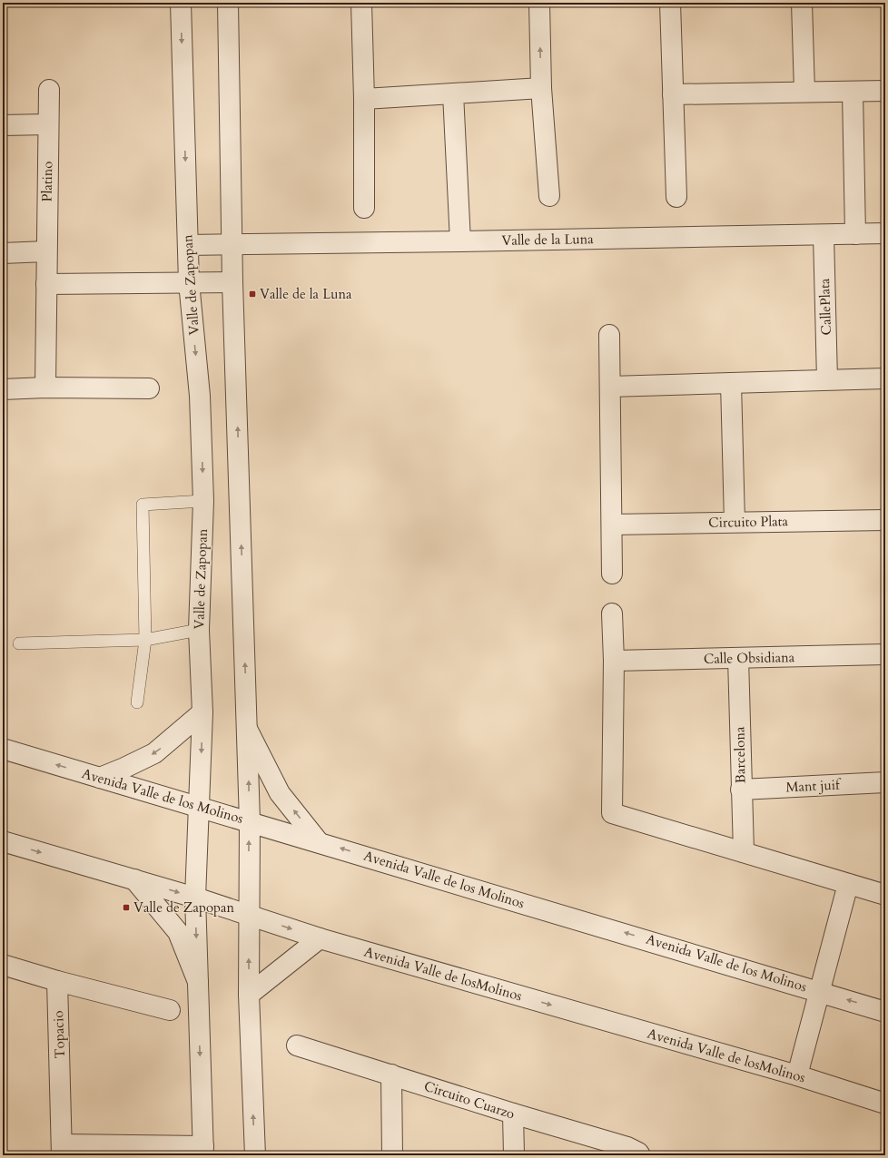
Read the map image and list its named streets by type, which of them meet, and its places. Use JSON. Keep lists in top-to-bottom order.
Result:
{
  "streets": {
    "street": [
      "Platino",
      "Valle de la Luna",
      "Valle de Zapopan",
      "CallePlata",
      "Circuito Plata",
      "Calle Obsidiana",
      "Barcelona",
      "Mant juif",
      "Avenida Valle de los Molinos",
      "Avenida Valle de losMolinos",
      "Topacio",
      "Circuito Cuarzo"
    ]
  },
  "crossings": [
    ["Valle de la Luna", "Valle de Zapopan"],
    ["Valle de la Luna", "CallePlata"],
    ["Valle de Zapopan", "Avenida Valle de los Molinos"],
    ["Valle de Zapopan", "Avenida Valle de losMolinos"],
    ["Valle de Zapopan", "Topacio"],
    ["Calle Obsidiana", "Barcelona"],
    ["Barcelona", "Mant juif"]
  ],
  "one_way": ["Avenida Valle de los Molinos", "Avenida Valle de losMolinos"],
  "places": {
    "transit": ["Valle de la Luna", "Valle de Zapopan"]
  }
}
